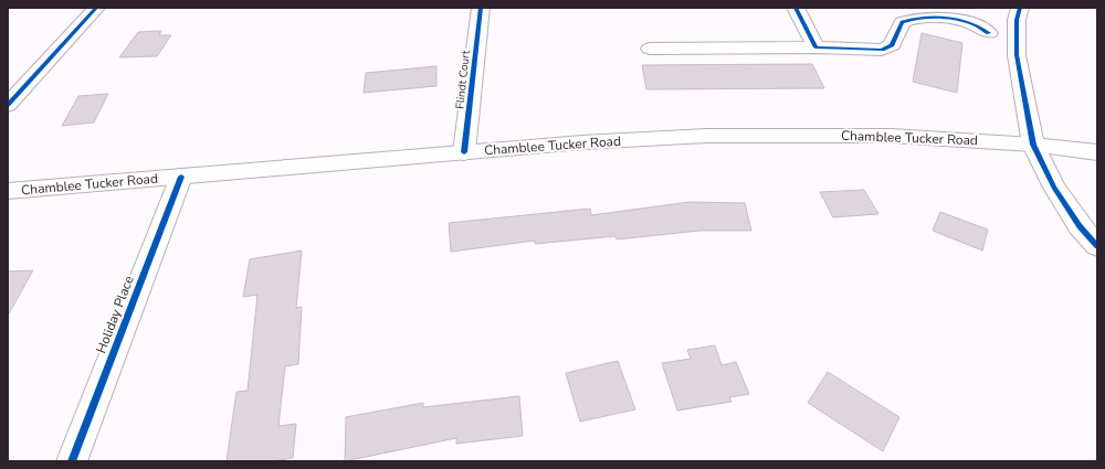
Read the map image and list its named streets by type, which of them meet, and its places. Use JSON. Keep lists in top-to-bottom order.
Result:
{
  "streets": {
    "street": ["Flindt Court", "Chamblee Tucker Road", "Holiday Place"]
  },
  "crossings": [
    ["Flindt Court", "Chamblee Tucker Road"],
    ["Chamblee Tucker Road", "Holiday Place"]
  ]
}
